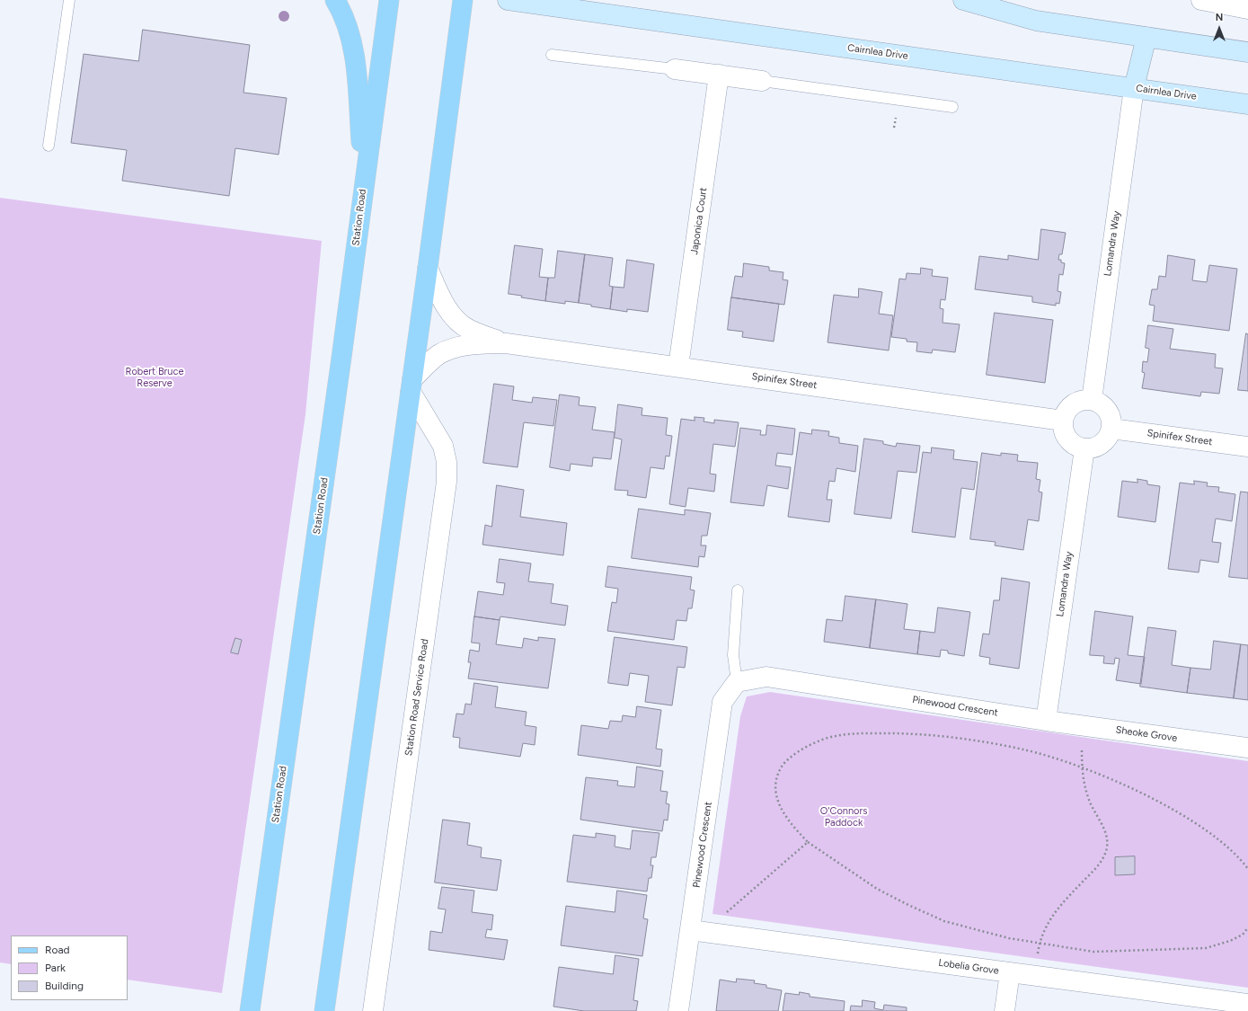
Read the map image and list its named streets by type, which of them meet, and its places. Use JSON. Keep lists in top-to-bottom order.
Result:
{
  "streets": {
    "main road": ["Station Road"],
    "street": [
      "Cairnlea Drive",
      "Japonica Court",
      "Lomandra Way",
      "Spinifex Street",
      "Station Road Service Road",
      "Pinewood Crescent",
      "Sheoke Grove",
      "Lobelia Grove"
    ]
  },
  "crossings": [
    ["Cairnlea Drive", "Lomandra Way"],
    ["Japonica Court", "Spinifex Street"],
    ["Lomandra Way", "Spinifex Street"],
    ["Lomandra Way", "Pinewood Crescent"],
    ["Lomandra Way", "Sheoke Grove"],
    ["Spinifex Street", "Station Road Service Road"],
    ["Pinewood Crescent", "Sheoke Grove"],
    ["Pinewood Crescent", "Lobelia Grove"]
  ],
  "parks": ["Robert Bruce Reserve", "O'Connors Paddock"],
  "legend": ["Road", "Park", "Building"],
  "north": "top"
}
